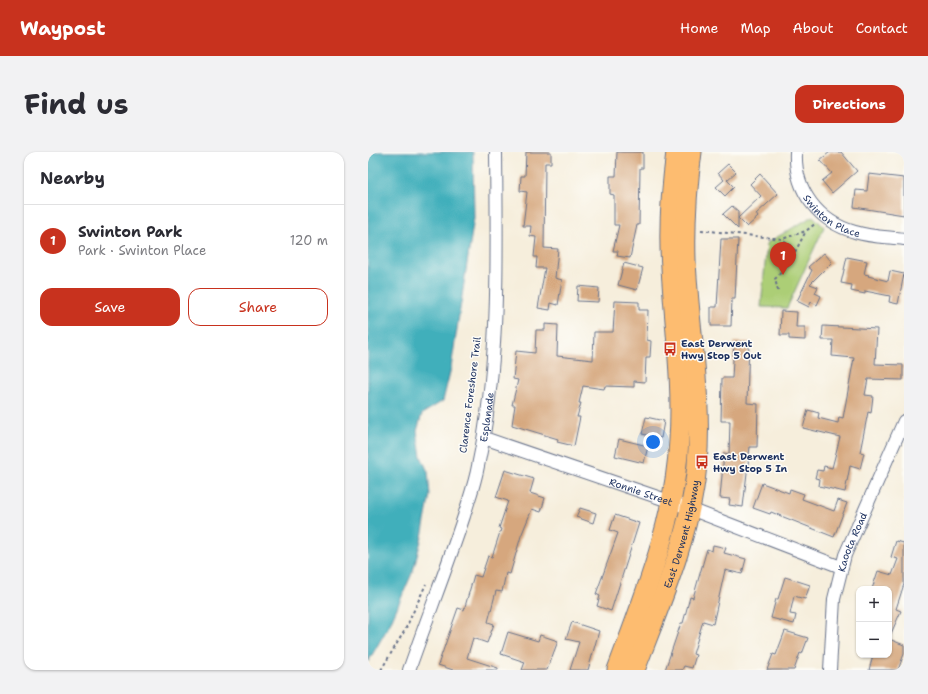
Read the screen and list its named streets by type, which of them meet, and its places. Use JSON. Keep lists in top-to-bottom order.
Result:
{
  "streets": {
    "main road": ["East Derwent Highway"],
    "street": [
      "Swinton Place",
      "Esplanade",
      "Ronnie Street",
      "Kaoota Road"
    ]
  },
  "crossings": [
    ["Esplanade", "Ronnie Street"],
    ["Ronnie Street", "East Derwent Highway"],
    ["Ronnie Street", "Kaoota Road"]
  ],
  "places": {
    "bus stop": ["East Derwent Hwy Stop 5 Out", "East Derwent Hwy Stop 5 In"]
  },
  "page": {
    "header": "Waypost",
    "nav": [
      "Home",
      "Map",
      "About",
      "Contact"
    ],
    "title": "Find us",
    "buttons": [
      "Directions",
      ["Save", "Share"]
    ],
    "heading": "Nearby",
    "list": [
      {
        "mark": "1",
        "name": "Swinton Park",
        "note": "Park · Swinton Place",
        "value": "120 m"
      }
    ],
    "pins": "1",
    "map_buttons": ["+", "−"]
  }
}
